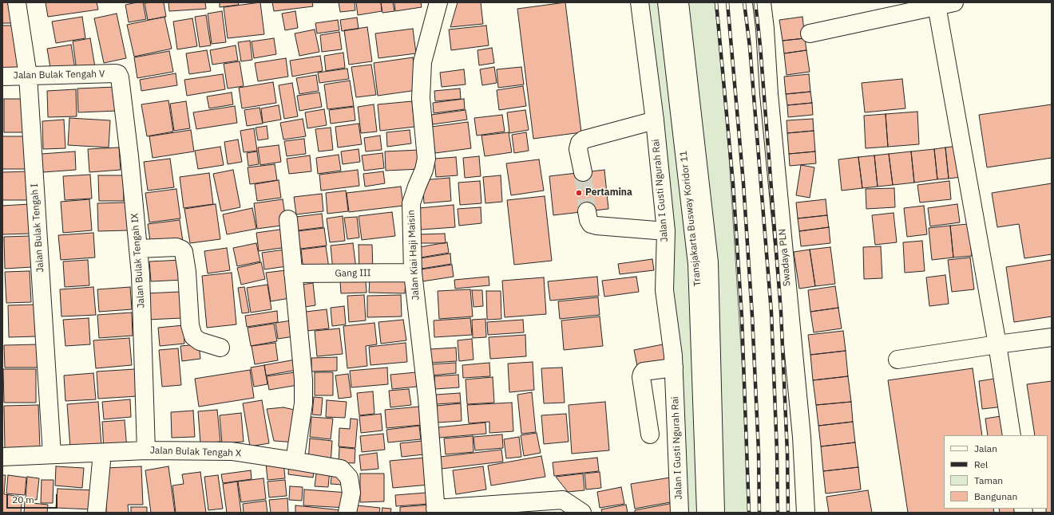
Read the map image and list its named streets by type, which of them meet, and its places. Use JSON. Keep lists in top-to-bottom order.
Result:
{
  "streets": {
    "street": [
      "Jalan Bulak Tengah V",
      "Jalan I Gusti Ngurah Rai",
      "Transjakarta Busway Koridor 11",
      "Jalan Bulak Tengah I",
      "Jalan Kiai Haji Maisin",
      "Swadaya PLN",
      "Jalan Bulak Tengah IX",
      "Gang III",
      "Jalan Bulak Tengah X"
    ]
  },
  "crossings": [
    ["Jalan Bulak Tengah V", "Jalan Bulak Tengah I"],
    ["Jalan Bulak Tengah V", "Jalan Bulak Tengah IX"],
    ["Jalan Bulak Tengah I", "Jalan Bulak Tengah X"],
    ["Jalan Kiai Haji Maisin", "Gang III"],
    ["Jalan Bulak Tengah IX", "Jalan Bulak Tengah X"]
  ],
  "places": ["Pertamina"],
  "legend": [
    "Jalan",
    "Rel",
    "Taman",
    "Bangunan"
  ],
  "scale_bar": "20 m"
}
